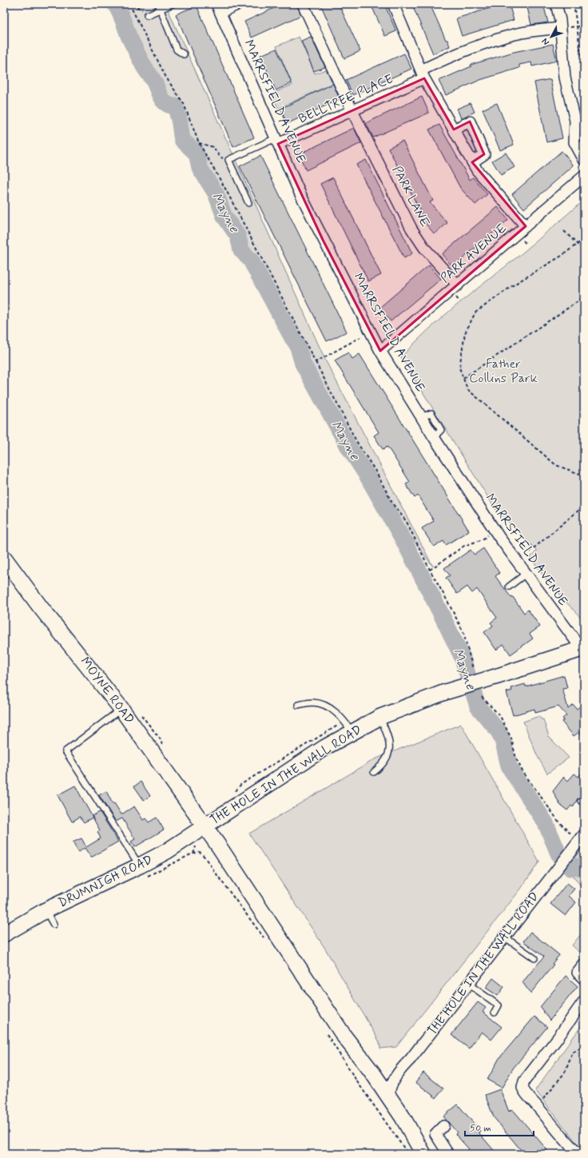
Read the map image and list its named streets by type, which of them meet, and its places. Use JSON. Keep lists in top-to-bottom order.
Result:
{
  "streets": {
    "main road": ["MOYNE ROAD", "THE HOLE IN THE WALL ROAD", "DRUMNIGH ROAD"],
    "street": [
      "BELLTREE PLACE",
      "MARRSFIELD AVENUE",
      "PARK LANE",
      "PARK AVENUE"
    ]
  },
  "crossings": [
    ["BELLTREE PLACE", "MARRSFIELD AVENUE"],
    ["BELLTREE PLACE", "PARK LANE"],
    ["MARRSFIELD AVENUE", "PARK AVENUE"],
    ["MARRSFIELD AVENUE", "THE HOLE IN THE WALL ROAD"],
    ["PARK LANE", "PARK AVENUE"],
    ["MOYNE ROAD", "THE HOLE IN THE WALL ROAD"],
    ["MOYNE ROAD", "DRUMNIGH ROAD"],
    ["THE HOLE IN THE WALL ROAD", "DRUMNIGH ROAD"]
  ],
  "water": ["Mayne"],
  "parks": ["Father Collins Park"],
  "scale_bar": "50 m",
  "north": "bottom left"
}
